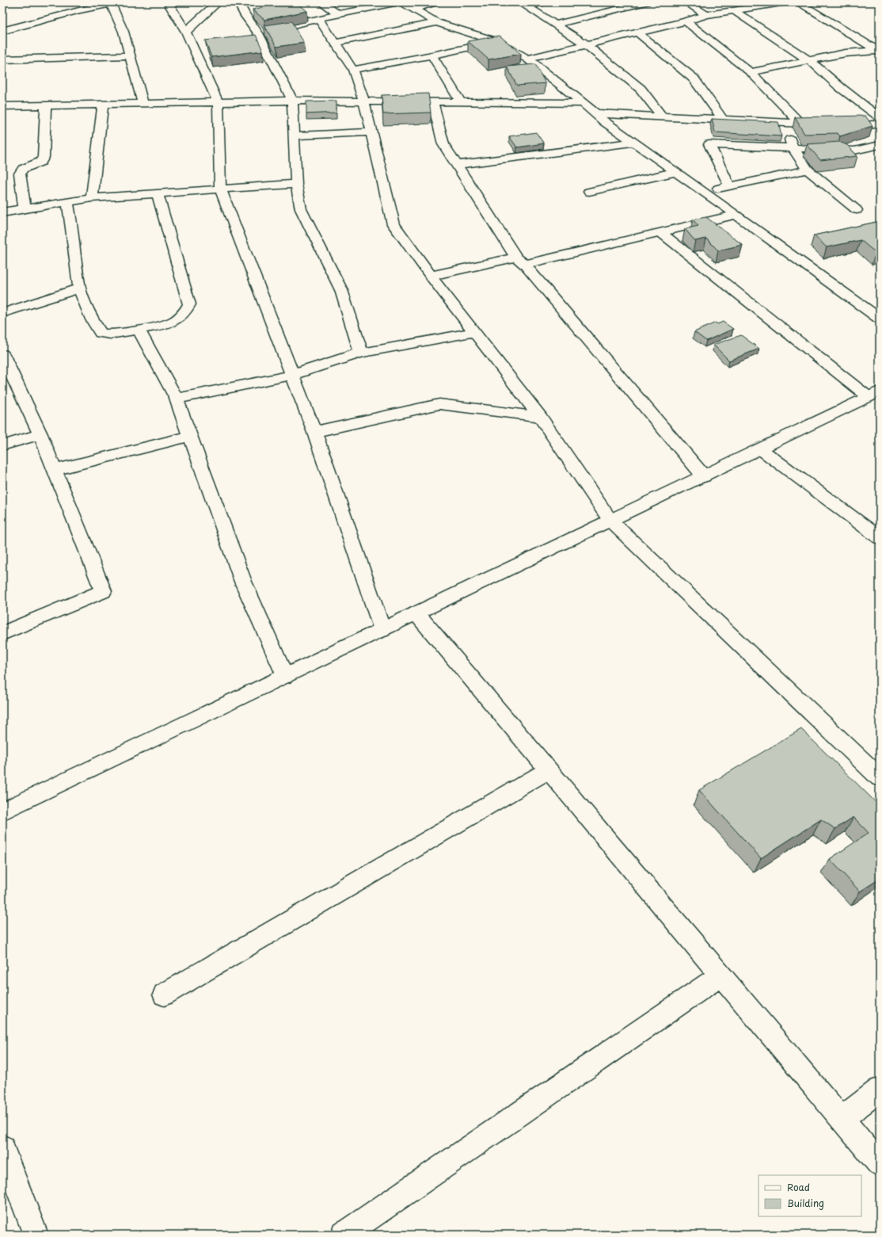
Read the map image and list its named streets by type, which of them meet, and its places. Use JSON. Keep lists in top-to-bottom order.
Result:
{
  "legend": ["Road", "Building"]
}
